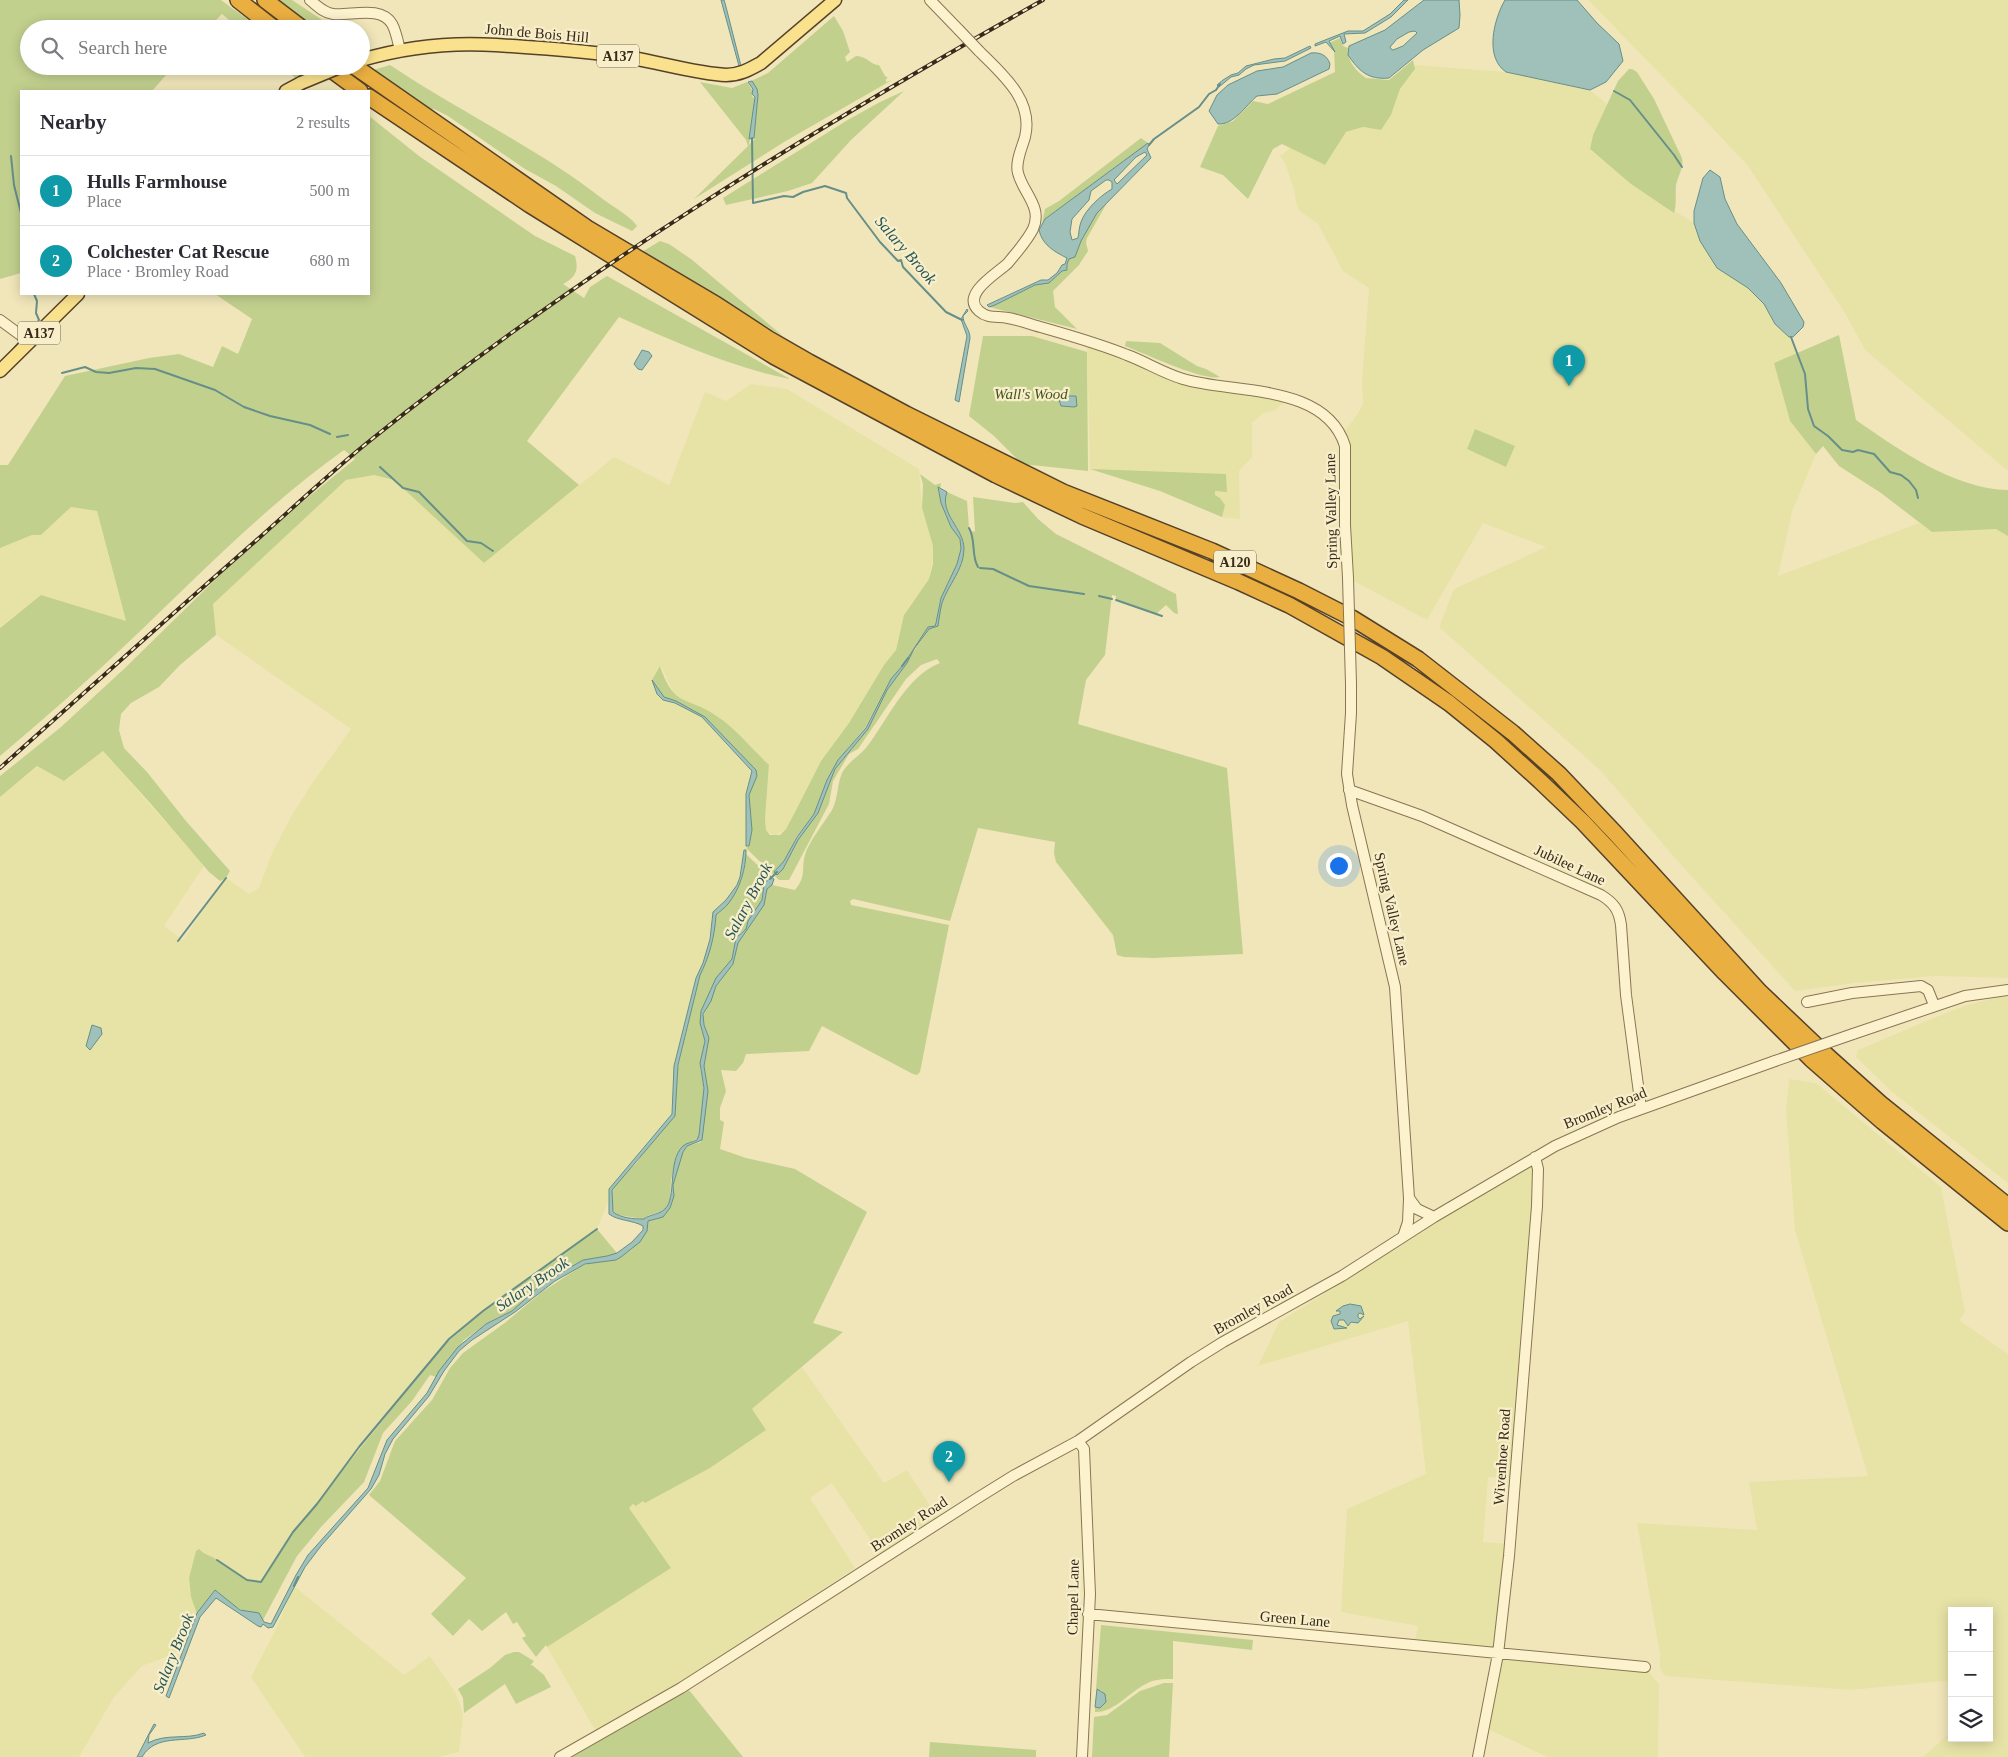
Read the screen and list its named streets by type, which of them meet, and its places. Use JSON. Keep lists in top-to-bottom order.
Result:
{
  "streets": {
    "highway": ["A120"],
    "main road": ["John de Bois Hill", "A137"],
    "street": [
      "Spring Valley Lane",
      "Jubilee Lane",
      "Bromley Road",
      "Wivenhoe Road",
      "Chapel Lane",
      "Green Lane"
    ]
  },
  "crossings": [
    ["Spring Valley Lane", "Jubilee Lane"],
    ["Spring Valley Lane", "Bromley Road"],
    ["Jubilee Lane", "Bromley Road"],
    ["Bromley Road", "Wivenhoe Road"],
    ["Bromley Road", "Chapel Lane"],
    ["Wivenhoe Road", "Green Lane"],
    ["Chapel Lane", "Green Lane"]
  ],
  "water": ["Salary Brook"],
  "parks": ["Wall's Wood"],
  "page": {
    "search": "Search here",
    "heading": ["Nearby", "2 results"],
    "list": [
      {
        "mark": "1",
        "name": "Hulls Farmhouse",
        "note": "Place",
        "value": "500 m"
      },
      {
        "mark": "2",
        "name": "Colchester Cat Rescue",
        "note": "Place · Bromley Road",
        "value": "680 m"
      }
    ],
    "pins": ["1", "2"],
    "map_buttons": ["+", "−"]
  }
}
